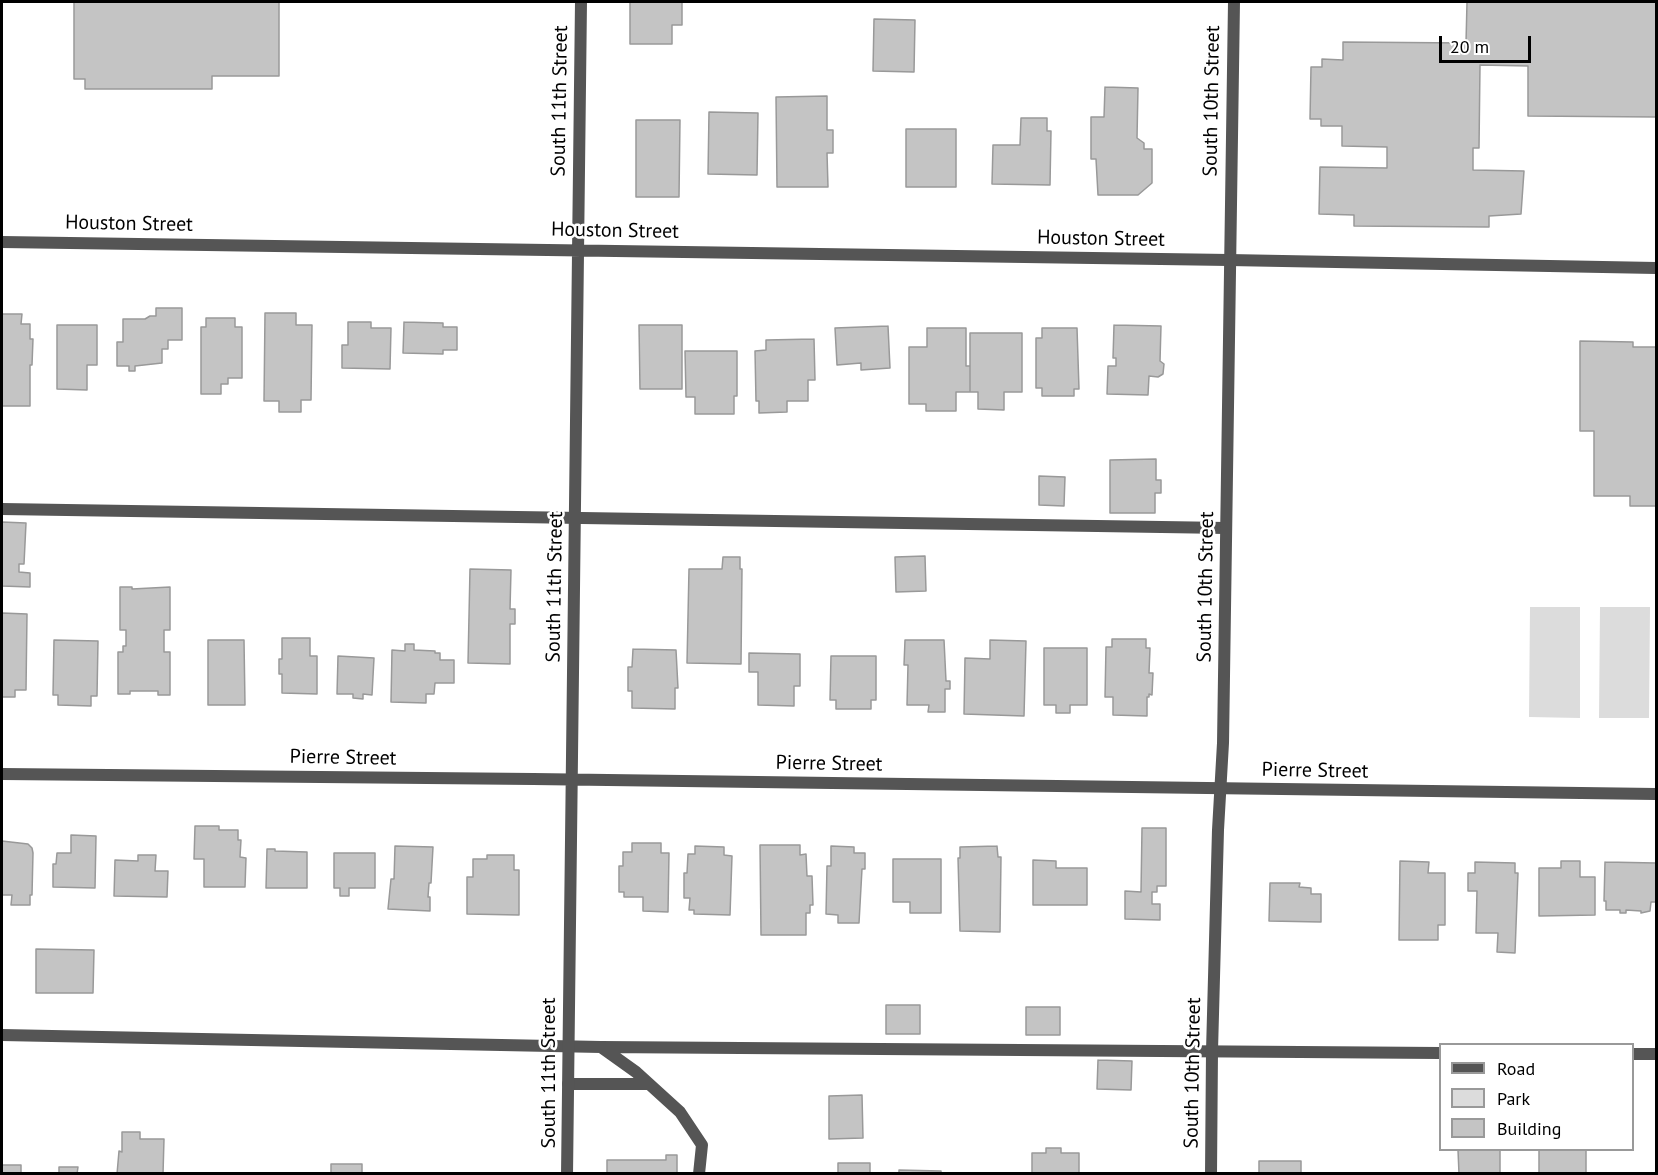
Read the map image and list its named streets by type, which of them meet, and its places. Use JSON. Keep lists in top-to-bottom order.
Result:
{
  "streets": {
    "street": [
      "South 11th Street",
      "South 10th Street",
      "Houston Street",
      "Pierre Street"
    ]
  },
  "crossings": [
    ["South 11th Street", "Houston Street"],
    ["South 11th Street", "Pierre Street"],
    ["South 10th Street", "Houston Street"],
    ["South 10th Street", "Pierre Street"]
  ],
  "legend": ["Road", "Park", "Building"],
  "scale_bar": "20 m"
}
